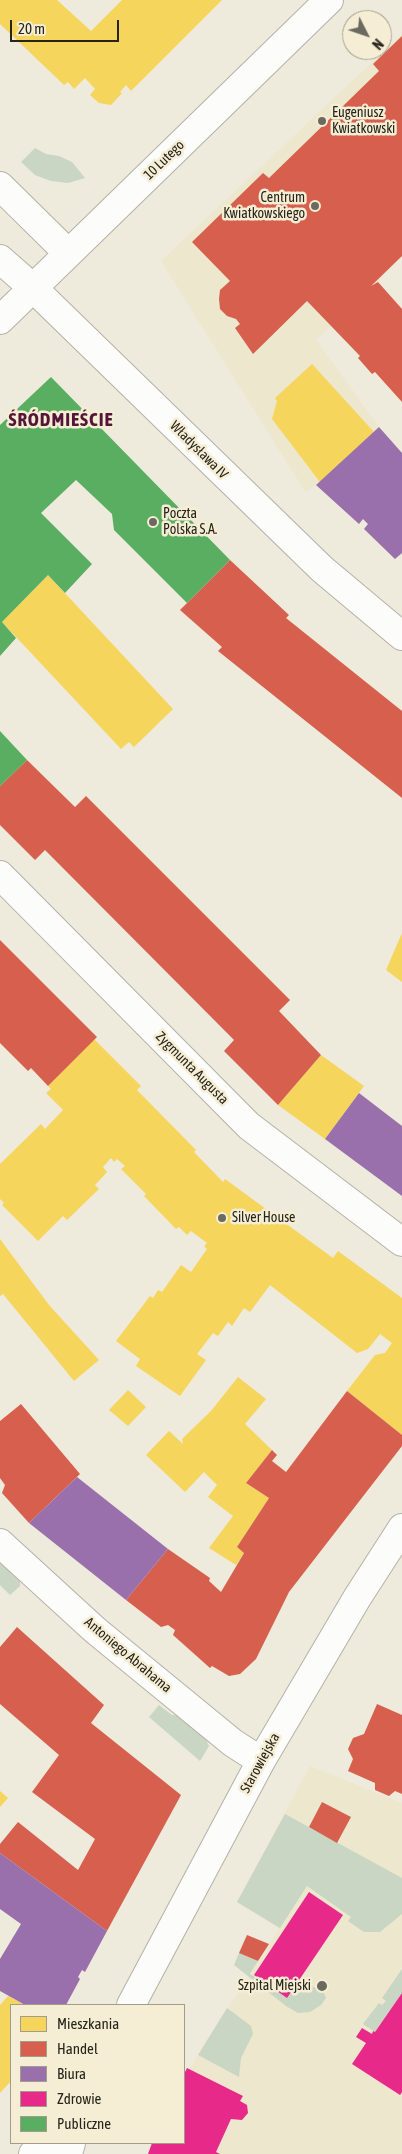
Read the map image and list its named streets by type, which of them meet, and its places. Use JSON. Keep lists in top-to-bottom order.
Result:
{
  "streets": {
    "street": [
      "10 Lutego",
      "Władysława IV",
      "Zygmunta Augusta",
      "Antoniego Abrahama",
      "Starowiejska"
    ]
  },
  "crossings": [
    ["10 Lutego", "Władysława IV"],
    ["Antoniego Abrahama", "Starowiejska"]
  ],
  "districts": ["ŚRÓDMIEŚCIE"],
  "places": [
    "Eugeniusz Kwiatkowski",
    "Centrum Kwiatkowskiego",
    "Poczta Polska S.A.",
    "Silver House",
    "Szpital Miejski"
  ],
  "legend": [
    "Mieszkania",
    "Handel",
    "Biura",
    "Zdrowie",
    "Publiczne"
  ],
  "scale_bar": "20 m",
  "north": "bottom right"
}
